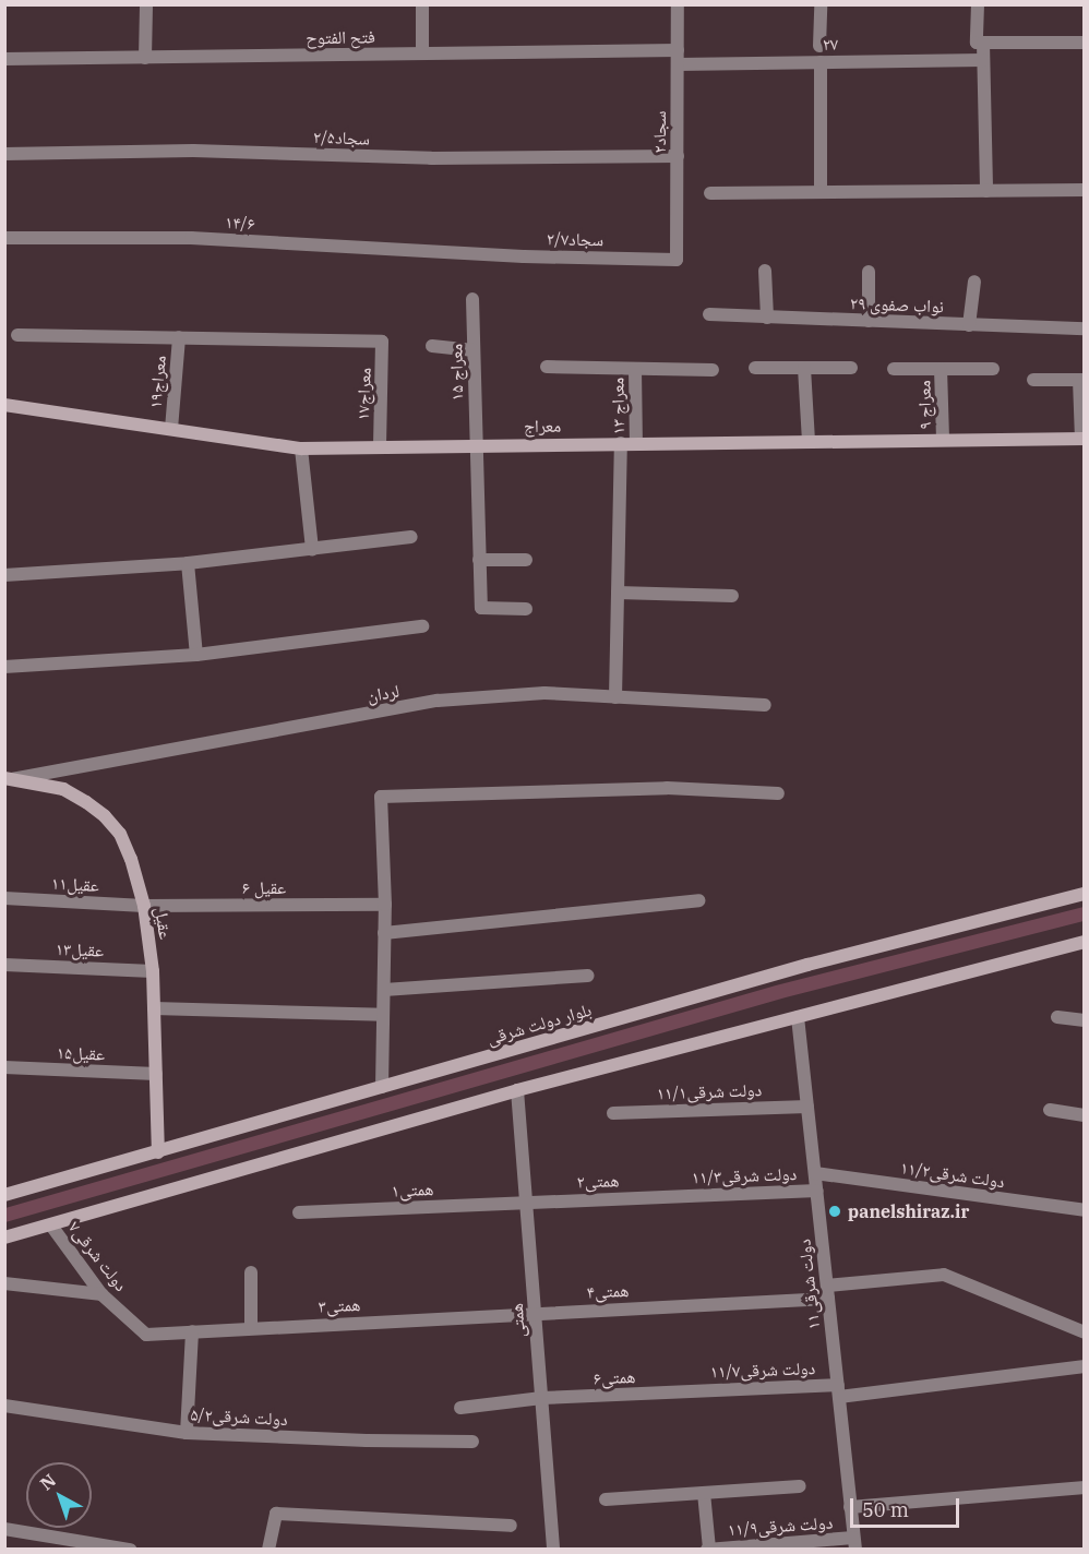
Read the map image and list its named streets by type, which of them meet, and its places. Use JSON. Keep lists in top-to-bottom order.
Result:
{
  "streets": {
    "main road": ["معراج", "عقیل", "بلوار دولت شرقی"],
    "street": [
      "فتح الفتوح",
      "۲۷",
      "۲سجاد",
      "۲/۵سجاد",
      "۱۴/۶",
      "سجاد۲/۷",
      "نواب صفوی ۲۹",
      "معراج ۱۵",
      "معراج۱۹",
      "معراج۱۷",
      "معراج ۹",
      "معراج ۱۳",
      "لردان",
      "عقیل۱۱",
      "عقیل ۶",
      "عقیل۱۳",
      "عقیل۱۵",
      "۱۱/۱دولت شرقی",
      "۱۱/۲دولت شرقی",
      "۱۱/۳دولت شرقی",
      "۲همتی",
      "۱همتی",
      "۷دولت شرقی",
      "۱۱دولت شرقی",
      "۴همتی",
      "۳همتی",
      "همتی",
      "۱۱/۷دولت شرقی",
      "۶همتی",
      "۵/۲دولت شرقی",
      "۱۱/۹دولت شرقی"
    ]
  },
  "crossings": [
    ["فتح الفتوح", "۲سجاد"],
    ["۲۷", "۲سجاد"],
    ["۲سجاد", "۲/۵سجاد"],
    ["۲سجاد", "سجاد۲/۷"],
    ["۱۴/۶", "سجاد۲/۷"],
    ["معراج ۱۵", "معراج"],
    ["معراج۱۹", "معراج۱۷"],
    ["معراج۱۹", "معراج"],
    ["معراج۱۷", "معراج"],
    ["معراج ۹", "معراج"],
    ["معراج ۱۳", "معراج"],
    ["لردان", "عقیل"],
    ["عقیل۱۱", "عقیل ۶"],
    ["عقیل۱۱", "عقیل"],
    ["عقیل ۶", "عقیل"],
    ["عقیل", "عقیل۱۳"],
    ["عقیل", "بلوار دولت شرقی"],
    ["عقیل", "عقیل۱۵"],
    ["۱۱/۱دولت شرقی", "۱۱دولت شرقی"],
    ["۱۱/۲دولت شرقی", "۱۱دولت شرقی"],
    ["۱۱/۳دولت شرقی", "۲همتی"],
    ["۱۱/۳دولت شرقی", "۱۱دولت شرقی"],
    ["۲همتی", "۱همتی"],
    ["۲همتی", "همتی"],
    ["۱همتی", "همتی"],
    ["۷دولت شرقی", "۳همتی"],
    ["۱۱دولت شرقی", "۴همتی"],
    ["۱۱دولت شرقی", "۱۱/۷دولت شرقی"],
    ["۱۱دولت شرقی", "۱۱/۹دولت شرقی"],
    ["۴همتی", "۳همتی"],
    ["۴همتی", "همتی"],
    ["۳همتی", "همتی"],
    ["همتی", "۶همتی"],
    ["۱۱/۷دولت شرقی", "۶همتی"]
  ],
  "places": ["panelshiraz.ir"],
  "scale_bar": "50 m",
  "north": "top left"
}
